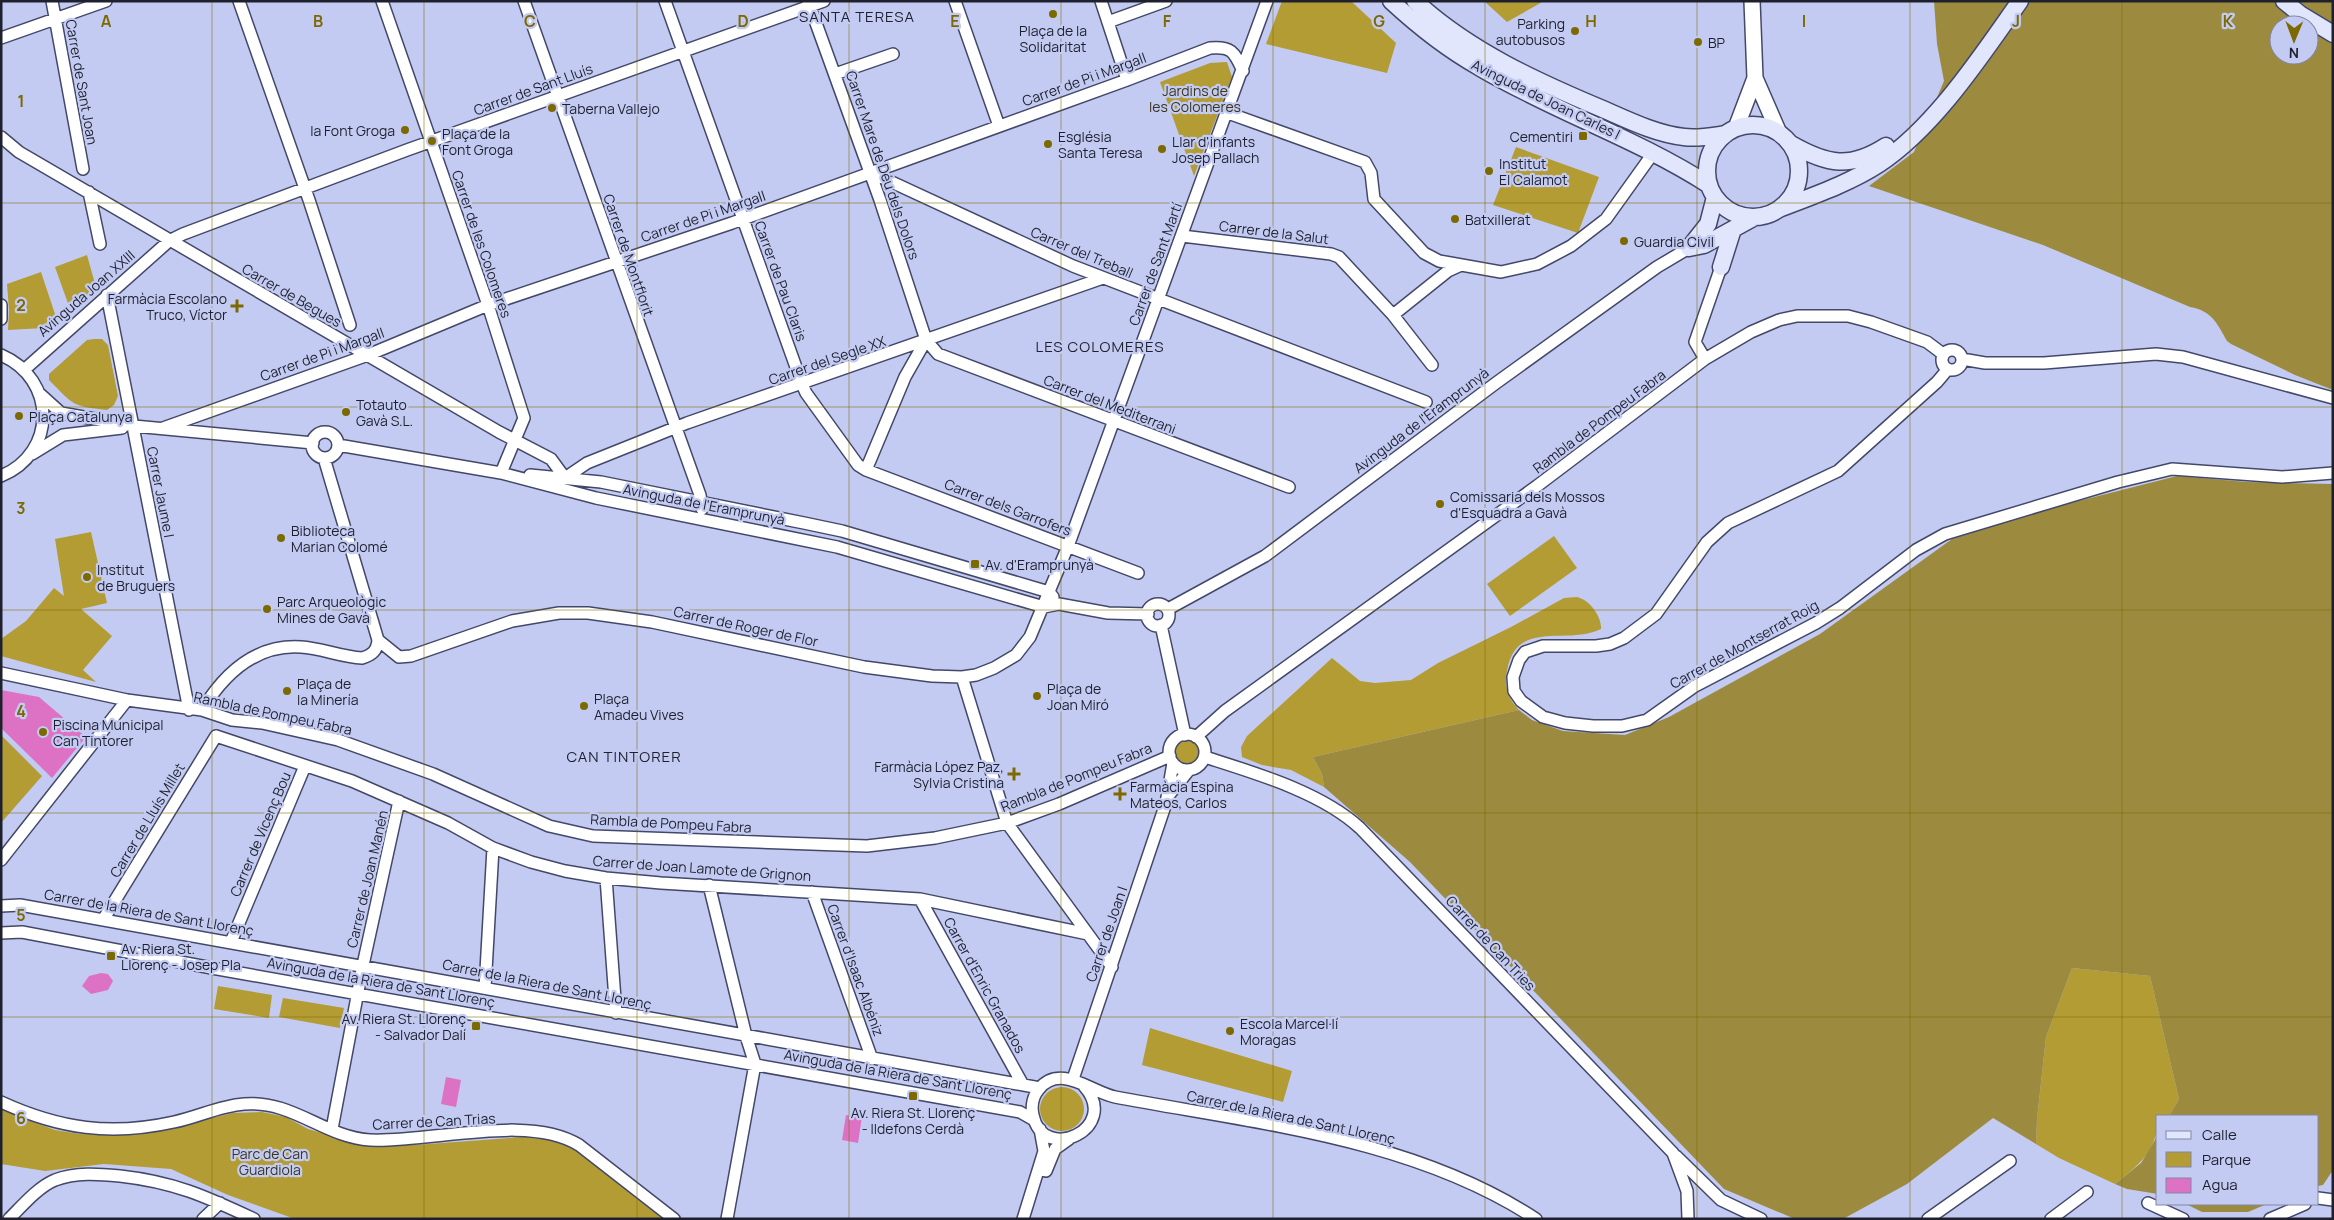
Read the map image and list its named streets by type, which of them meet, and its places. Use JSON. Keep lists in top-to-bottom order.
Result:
{
  "streets": {
    "main road": ["Avinguda de Joan Carles I"],
    "street": [
      "Carrer de Pi i Margall",
      "Carrer de Sant Joan",
      "Carrer de Sant Lluís",
      "Carrer Mare de Déu dels Dolors",
      "Carrer de la Salut",
      "Carrer de les Colomeres",
      "Carrer del Treball",
      "Carrer de Montflorit",
      "Carrer de Sant Martí",
      "Carrer de Pau Claris",
      "Avinguda Joan XXIII",
      "Carrer de Begues",
      "Carrer del Segle XX",
      "Carrer del Mediterrani",
      "Avinguda de l'Eramprunyà",
      "Rambla de Pompeu Fabra",
      "Carrer Jaume I",
      "Carrer dels Garrofers",
      "Carrer de Roger de Flor",
      "Carrer de Montserrat Roig",
      "Carrer de Lluís Millet",
      "Carrer de Vicenç Bou",
      "Carrer de Joan Lamote de Grignon",
      "Carrer de Joan Manén",
      "Carrer de la Riera de Sant Llorenç",
      "Carrer de Joan I",
      "Carrer de Can Tries",
      "Carrer d'Isaac Albéniz",
      "Avinguda de la Riera de Sant Llorenç",
      "Carrer d'Enric Granados",
      "Carrer de Can Trias"
    ]
  },
  "crossings": [
    ["Carrer de Pi i Margall", "Carrer Mare de Déu dels Dolors"],
    ["Carrer de Pi i Margall", "Carrer de les Colomeres"],
    ["Carrer de Pi i Margall", "Carrer del Treball"],
    ["Carrer de Pi i Margall", "Carrer de Montflorit"],
    ["Carrer de Pi i Margall", "Carrer de Sant Martí"],
    ["Carrer de Pi i Margall", "Carrer de Pau Claris"],
    ["Carrer de Pi i Margall", "Carrer de Begues"],
    ["Carrer de Sant Lluís", "Carrer Mare de Déu dels Dolors"],
    ["Carrer de Sant Lluís", "Carrer de les Colomeres"],
    ["Carrer de Sant Lluís", "Carrer de Montflorit"],
    ["Carrer de Sant Lluís", "Carrer de Pau Claris"],
    ["Carrer de Sant Lluís", "Avinguda Joan XXIII"],
    ["Carrer de Sant Lluís", "Carrer de Begues"],
    ["Carrer Mare de Déu dels Dolors", "Carrer del Treball"],
    ["Carrer Mare de Déu dels Dolors", "Carrer del Segle XX"],
    ["Carrer Mare de Déu dels Dolors", "Carrer del Mediterrani"],
    ["Carrer de la Salut", "Carrer de Sant Martí"],
    ["Carrer de les Colomeres", "Carrer de Begues"],
    ["Carrer de les Colomeres", "Avinguda de l'Eramprunyà"],
    ["Carrer del Treball", "Carrer de Sant Martí"],
    ["Carrer del Treball", "Carrer del Segle XX"],
    ["Carrer de Montflorit", "Carrer del Segle XX"],
    ["Carrer de Montflorit", "Avinguda de l'Eramprunyà"],
    ["Carrer de Sant Martí", "Carrer del Mediterrani"],
    ["Carrer de Sant Martí", "Avinguda de l'Eramprunyà"],
    ["Carrer de Sant Martí", "Carrer dels Garrofers"],
    ["Carrer de Sant Martí", "Carrer de Roger de Flor"],
    ["Carrer de Pau Claris", "Carrer del Segle XX"],
    ["Carrer de Pau Claris", "Carrer dels Garrofers"],
    ["Avinguda Joan XXIII", "Carrer de Begues"],
    ["Avinguda Joan XXIII", "Carrer Jaume I"],
    ["Carrer de Begues", "Carrer del Segle XX"],
    ["Carrer de Begues", "Avinguda de l'Eramprunyà"],
    ["Carrer del Segle XX", "Carrer del Mediterrani"],
    ["Carrer del Segle XX", "Avinguda de l'Eramprunyà"],
    ["Avinguda de l'Eramprunyà", "Carrer de Roger de Flor"],
    ["Rambla de Pompeu Fabra", "Carrer Jaume I"],
    ["Rambla de Pompeu Fabra", "Carrer de Montserrat Roig"],
    ["Rambla de Pompeu Fabra", "Carrer de Joan I"],
    ["Rambla de Pompeu Fabra", "Carrer de Can Tries"],
    ["Carrer de Lluís Millet", "Carrer de Joan Lamote de Grignon"],
    ["Carrer de Lluís Millet", "Carrer de la Riera de Sant Llorenç"],
    ["Carrer de Vicenç Bou", "Carrer de Joan Lamote de Grignon"],
    ["Carrer de Vicenç Bou", "Carrer de la Riera de Sant Llorenç"],
    ["Carrer de Joan Lamote de Grignon", "Carrer de Joan Manén"],
    ["Carrer de Joan Lamote de Grignon", "Carrer d'Isaac Albéniz"],
    ["Carrer de Joan Lamote de Grignon", "Carrer d'Enric Granados"],
    ["Carrer de Joan Manén", "Carrer de la Riera de Sant Llorenç"],
    ["Carrer de Joan Manén", "Avinguda de la Riera de Sant Llorenç"],
    ["Carrer de Joan Manén", "Carrer de Can Trias"],
    ["Carrer de la Riera de Sant Llorenç", "Carrer de Joan I"],
    ["Carrer de la Riera de Sant Llorenç", "Carrer d'Isaac Albéniz"],
    ["Carrer de la Riera de Sant Llorenç", "Avinguda de la Riera de Sant Llorenç"],
    ["Carrer de la Riera de Sant Llorenç", "Carrer d'Enric Granados"],
    ["Carrer de Joan I", "Carrer de Can Tries"],
    ["Carrer de Joan I", "Avinguda de la Riera de Sant Llorenç"]
  ],
  "districts": ["SANTA TERESA", "LES COLOMERES", "CAN TINTORER"],
  "parks": ["Jardins de les Colomeres", "Parc de Can Guardiola"],
  "places": {
    "other": [
      "Plaça de la Solidaritat",
      "Parking autobusos",
      "BP",
      "Taberna Vallejo",
      "la Font Groga",
      "Plaça de la Font Groga",
      "Església Santa Teresa",
      "Llar d'infants Josep Pallach",
      "Institut El Calamot",
      "Batxillerat",
      "Guardia Civil",
      "Totauto Gavà S.L.",
      "Plaça Catalunya",
      "Comissaria dels Mossos d'Esquadra a Gavà",
      "Biblioteca Marian Colomé",
      "Institut de Bruguers",
      "Parc Arqueològic Mines de Gavà",
      "Plaça de la Minería",
      "Plaça de Joan Miró",
      "Plaça Amadeu Vives",
      "Piscina Municipal Can Tintorer",
      "Escola Marcel·lí Moragas"
    ],
    "transit": [
      "Cementiri",
      "Av. d'Eramprunyà",
      "Av. Riera St. Llorenç - Josep Pla",
      "Av. Riera St. Llorenç - Salvador Dalí",
      "Av. Riera St. Llorenç - Ildefons Cerdà"
    ],
    "health": ["Farmàcia Escolano Truco, Víctor", "Farmàcia López Paz, Sylvia Cristina", "Farmàcia Espina Mateos, Carlos"]
  },
  "legend": ["Calle", "Parque", "Agua"],
  "north": "bottom",
  "grid": {
    "columns": [
      "A",
      "B",
      "C",
      "D",
      "E",
      "F",
      "G",
      "H",
      "I",
      "J",
      "K"
    ],
    "rows": [
      "1",
      "2",
      "3",
      "4",
      "5",
      "6"
    ]
  }
}
